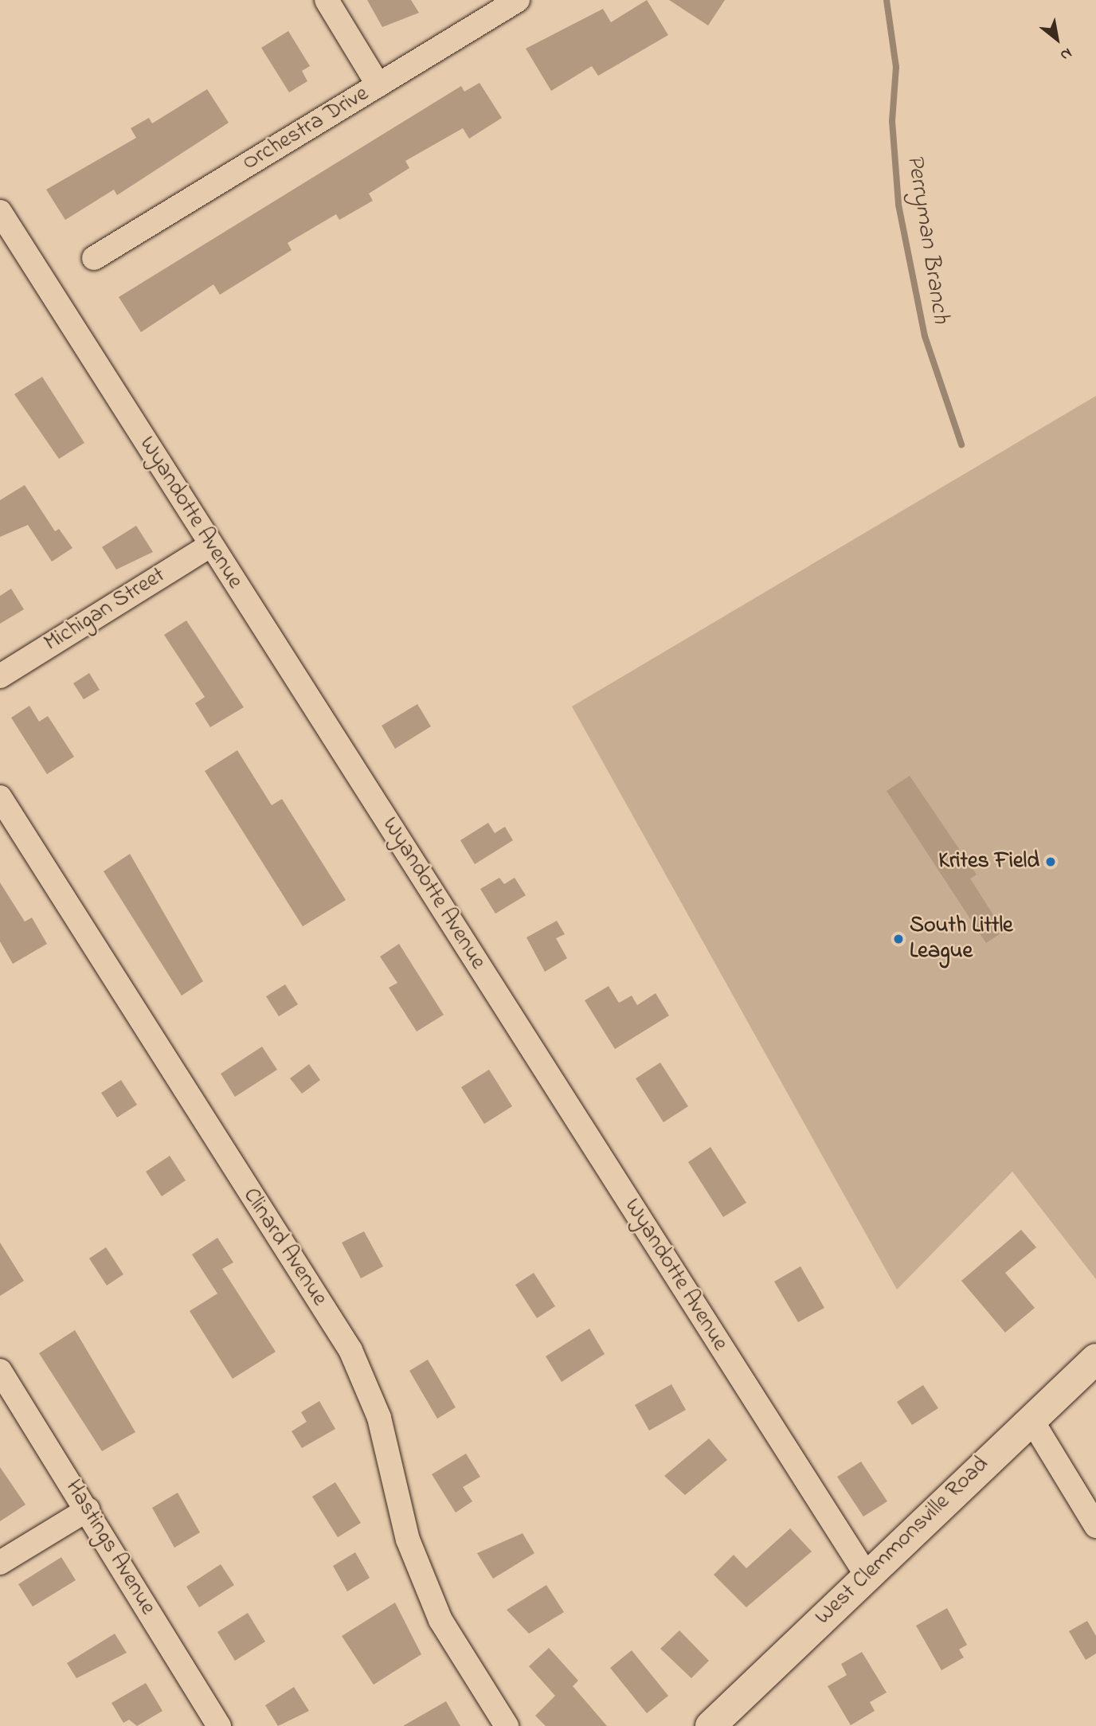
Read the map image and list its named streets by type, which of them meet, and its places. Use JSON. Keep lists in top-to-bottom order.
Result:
{
  "streets": {
    "main road": ["West Clemmonsville Road"],
    "street": [
      "Orchestra Drive",
      "Wyandotte Avenue",
      "Michigan Street",
      "Clinard Avenue",
      "Hastings Avenue"
    ]
  },
  "crossings": [
    ["Wyandotte Avenue", "Michigan Street"],
    ["Wyandotte Avenue", "West Clemmonsville Road"]
  ],
  "water": ["Perryman Branch"],
  "places": ["Krites Field", "South Little League"],
  "north": "bottom right"
}
